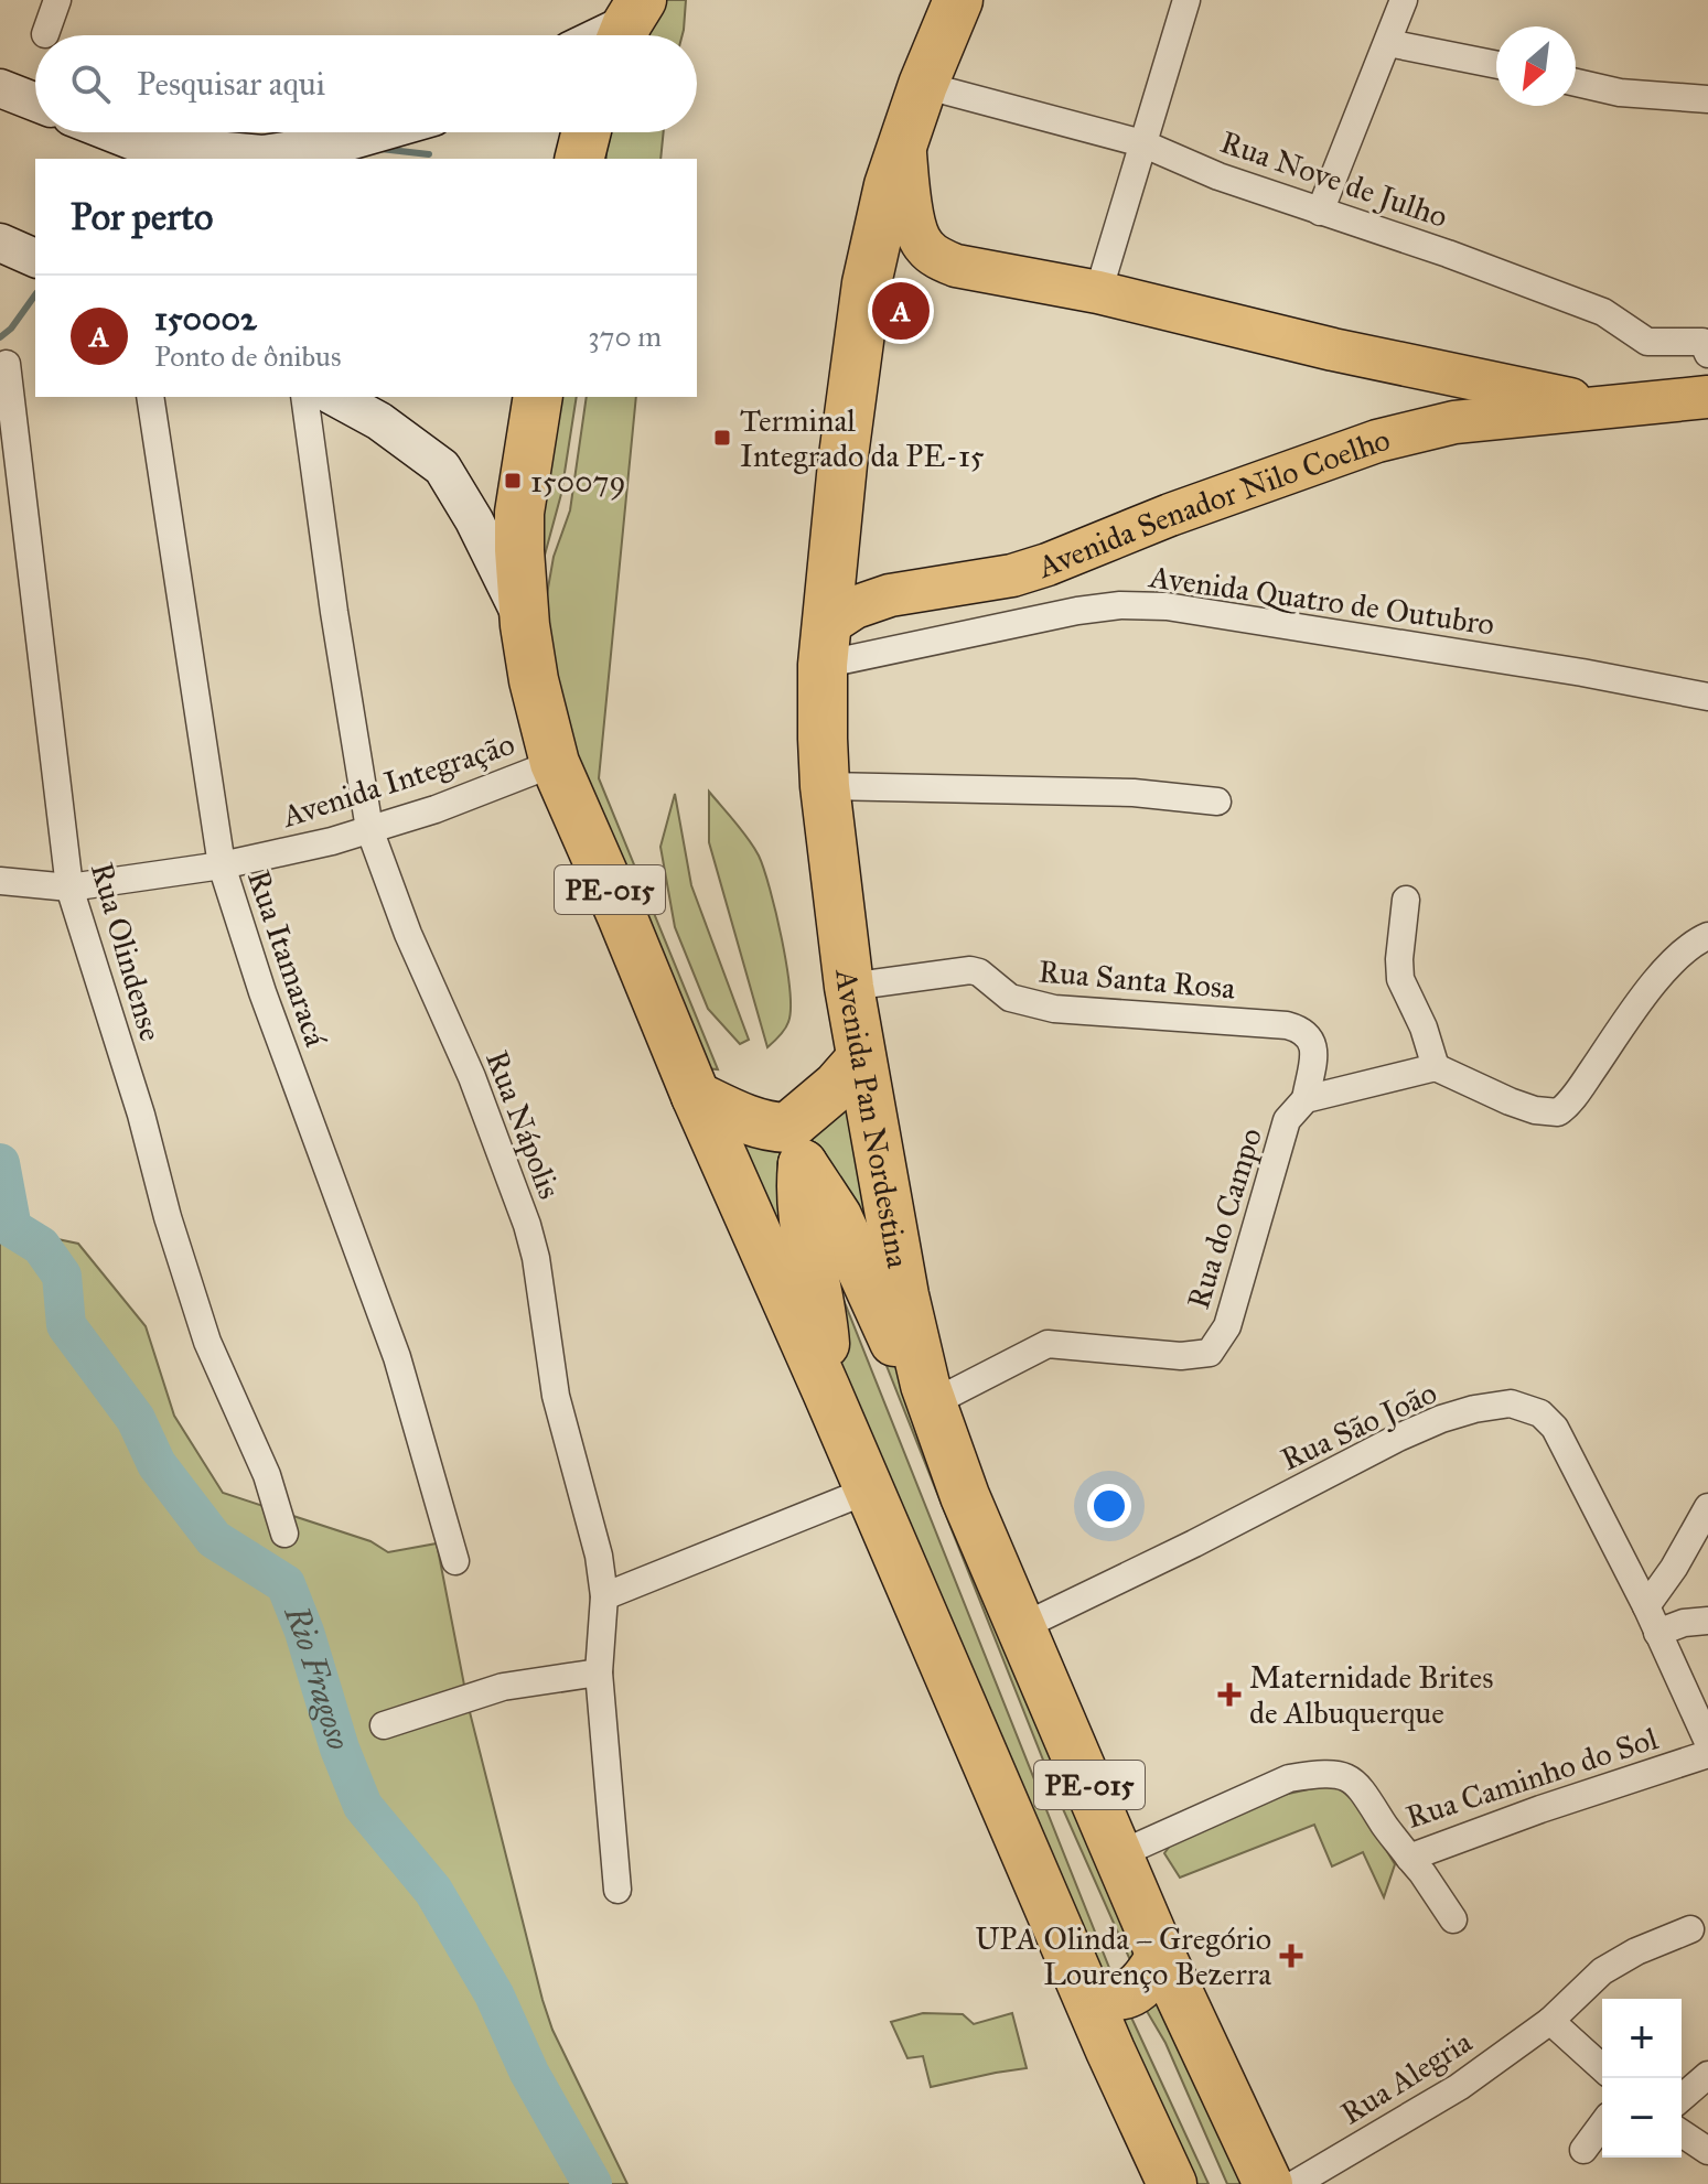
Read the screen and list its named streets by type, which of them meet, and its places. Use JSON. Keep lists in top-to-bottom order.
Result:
{
  "streets": {
    "highway": ["PE-015", "Avenida Pan Nordestina"],
    "main road": ["Avenida Senador Nilo Coelho"],
    "street": [
      "Rua Nove de Julho",
      "Avenida Quatro de Outubro",
      "Avenida Integração",
      "Rua Olindense",
      "Rua Itamaracá",
      "Rua Santa Rosa",
      "Rua Nápolis",
      "Rua do Campo",
      "Rua São João",
      "Rua Caminho do Sol",
      "Rua Alegria"
    ]
  },
  "crossings": [
    ["Rua Nove de Julho", "Avenida Pan Nordestina"],
    ["Avenida Senador Nilo Coelho", "Avenida Quatro de Outubro"],
    ["Avenida Senador Nilo Coelho", "Avenida Pan Nordestina"],
    ["Avenida Quatro de Outubro", "Avenida Pan Nordestina"],
    ["Avenida Integração", "PE-015"],
    ["Avenida Integração", "Rua Olindense"],
    ["Avenida Integração", "Rua Itamaracá"],
    ["Avenida Integração", "Rua Nápolis"],
    ["Rua Santa Rosa", "Avenida Pan Nordestina"],
    ["Rua Santa Rosa", "Rua do Campo"],
    ["Avenida Pan Nordestina", "Rua do Campo"],
    ["Avenida Pan Nordestina", "Rua São João"],
    ["Avenida Pan Nordestina", "Rua Caminho do Sol"],
    ["Rua São João", "Rua Caminho do Sol"]
  ],
  "water": ["Rio Fragoso"],
  "places": {
    "transit": ["Terminal Integrado da PE-15", "150079"],
    "health": ["Maternidade Brites de Albuquerque", "UPA Olinda – Gregório Lourenço Bezerra"]
  },
  "north": "bottom left",
  "page": {
    "search": "Pesquisar aqui",
    "heading": "Por perto",
    "list": [
      {
        "mark": "A",
        "name": "150002",
        "note": "Ponto de ônibus",
        "value": "370 m"
      }
    ],
    "pins": "A",
    "map_buttons": ["+", "−"]
  }
}
